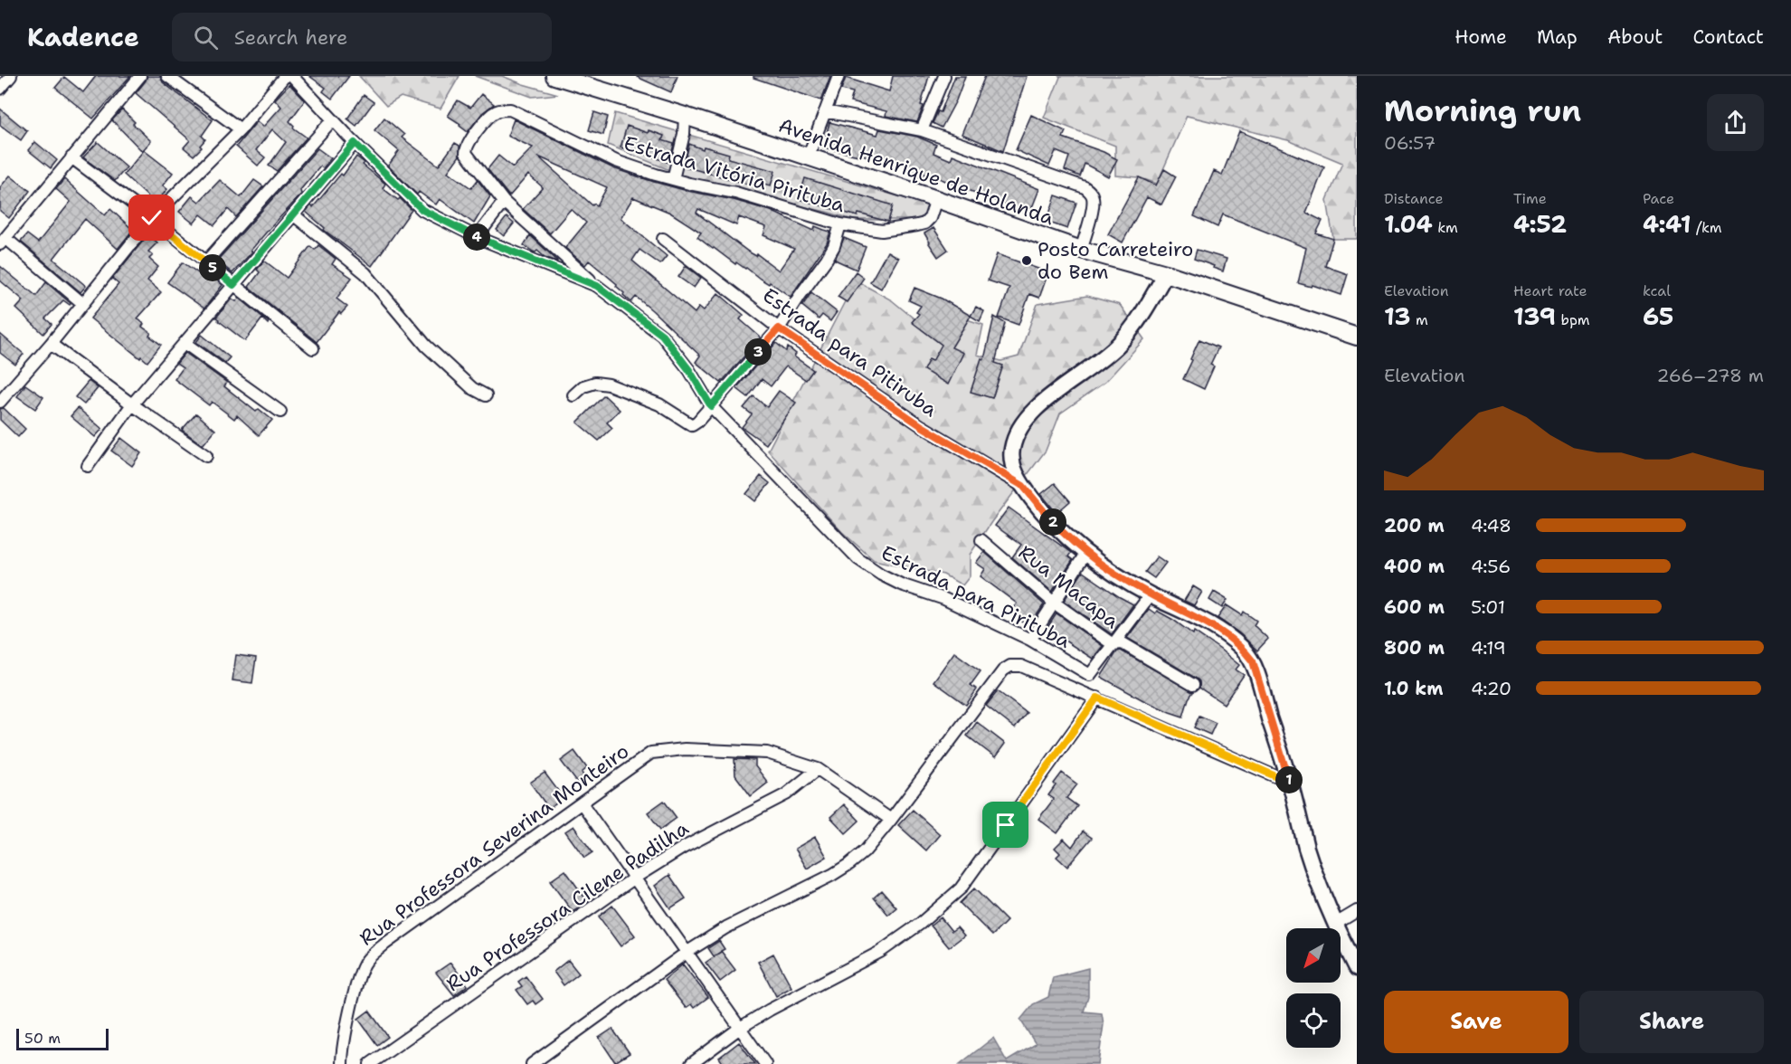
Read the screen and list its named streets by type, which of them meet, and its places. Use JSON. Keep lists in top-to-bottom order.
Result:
{
  "streets": {
    "main road": ["Avenida Henrique de Holanda"],
    "street": [
      "Estrada Vitória Pirituba",
      "Estrada para Pitiruba",
      "Rua Macapa",
      "Estrada para Pirituba",
      "Rua Professora Severina Monteiro",
      "Rua Professora Cilene Padilha"
    ]
  },
  "crossings": [
    ["Avenida Henrique de Holanda", "Estrada Vitória Pirituba"],
    ["Estrada Vitória Pirituba", "Estrada para Pirituba"],
    ["Rua Macapa", "Estrada para Pirituba"],
    ["Rua Professora Severina Monteiro", "Rua Professora Cilene Padilha"]
  ],
  "places": ["Posto Carreteiro do Bem"],
  "scale_bar": "50 m",
  "north": "bottom left",
  "page": {
    "header": "Kadence",
    "search": "Search here",
    "nav": [
      "Home",
      "Map",
      "About",
      "Contact"
    ],
    "heading": ["Morning run", "06:57"],
    "stats": [
      ["Distance", "1.04 km"],
      ["Time", "4:52"],
      ["Pace", "4:41 /km"],
      ["Elevation", "13 m"],
      ["Heart rate", "139 bpm"],
      ["kcal", "65"]
    ],
    "pins": [
      "4",
      "5",
      "3",
      "2",
      "1"
    ],
    "chart": ["Elevation", "266–278 m"],
    "list": [
      {
        "name": "200 m",
        "note": "4:48"
      },
      {
        "name": "400 m",
        "note": "4:56"
      },
      {
        "name": "600 m",
        "note": "5:01"
      },
      {
        "name": "800 m",
        "note": "4:19"
      },
      {
        "name": "1.0 km",
        "note": "4:20"
      }
    ],
    "buttons": ["Save", "Share"],
    "scale": "50 m"
  }
}
